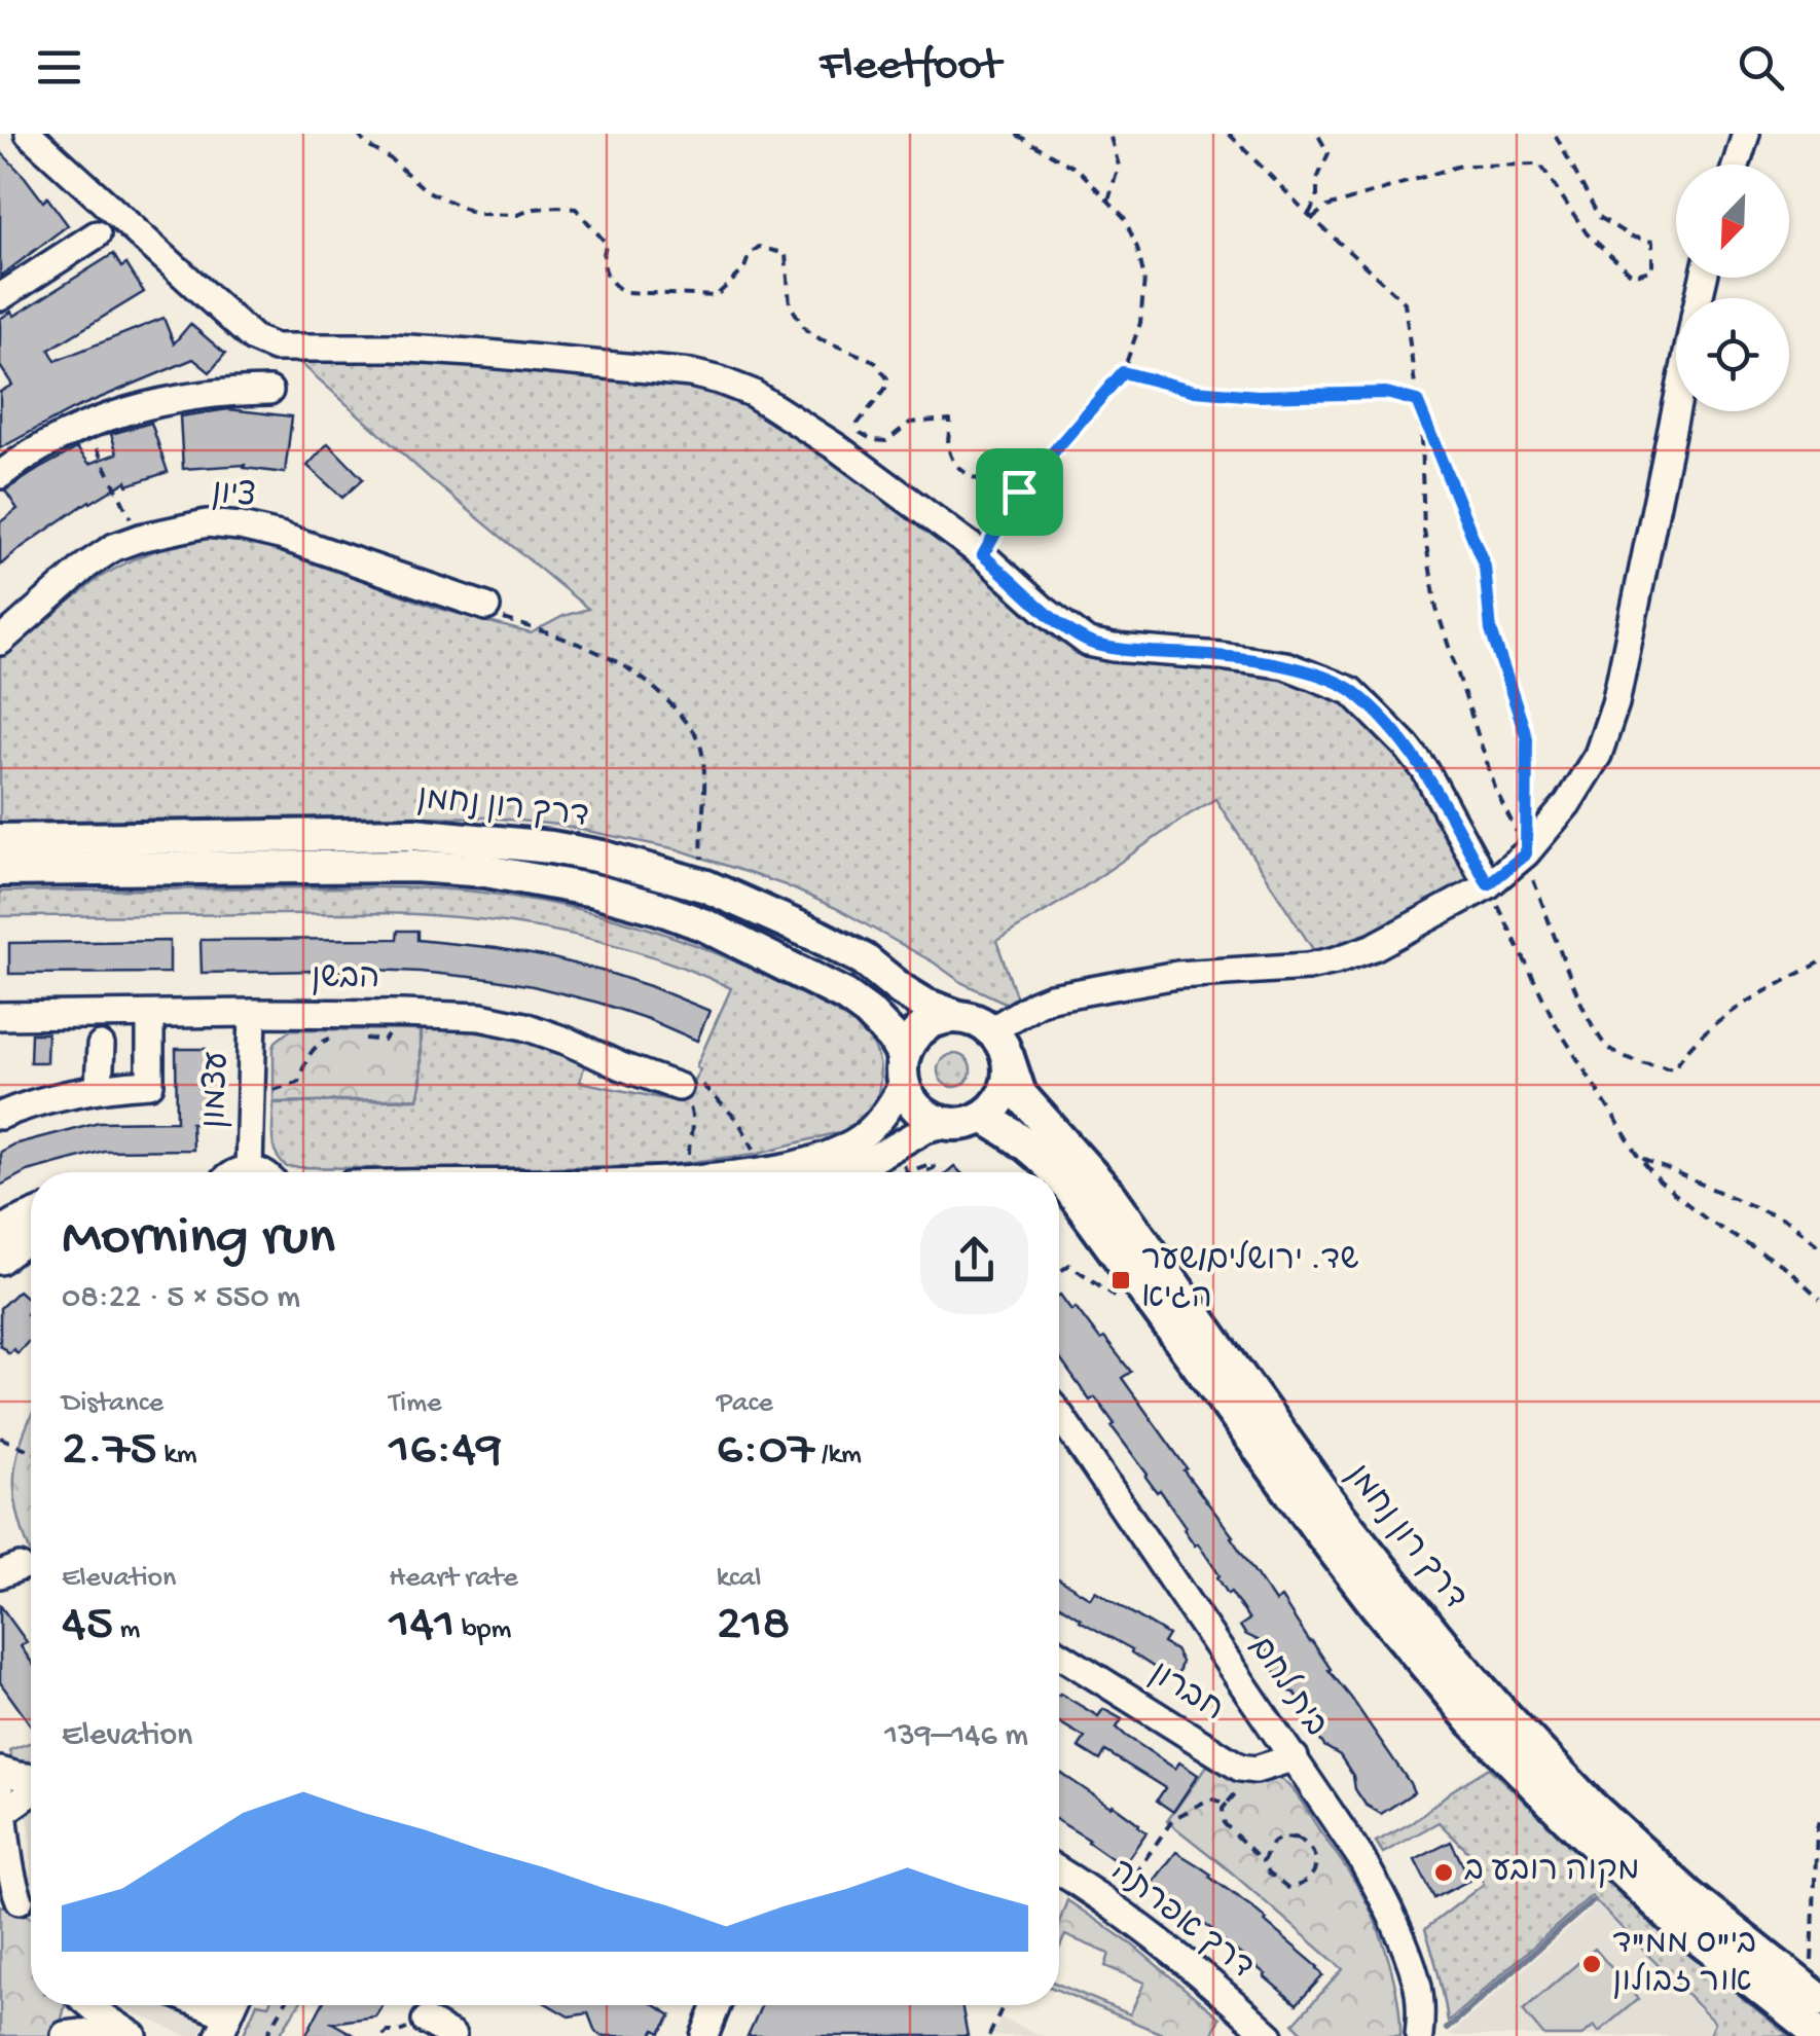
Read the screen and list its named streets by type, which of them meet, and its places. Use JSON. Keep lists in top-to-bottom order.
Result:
{
  "streets": {
    "main road": ["דרך רון נחמן"],
    "street": [
      "ציון",
      "הבשן",
      "עצמון",
      "בית לחם",
      "חברון",
      "דרך אפרתה"
    ]
  },
  "crossings": [
    ["הבשן", "עצמון"],
    ["בית לחם", "חברון"]
  ],
  "places": {
    "transit": ["שד. ירושלים/שער הגיא"],
    "other": ["מקוה רובע ב", "בי\"ס ממ\"ד אור זבולון"]
  },
  "north": "bottom left",
  "page": {
    "header": "Fleetfoot",
    "heading": ["Morning run", "08:22 · 5 × 550 m"],
    "stats": [
      ["Distance", "2.75 km"],
      ["Time", "16:49"],
      ["Pace", "6:07 /km"],
      ["Elevation", "45 m"],
      ["Heart rate", "141 bpm"],
      ["kcal", "218"]
    ],
    "chart": ["Elevation", "139–146 m"]
  }
}
